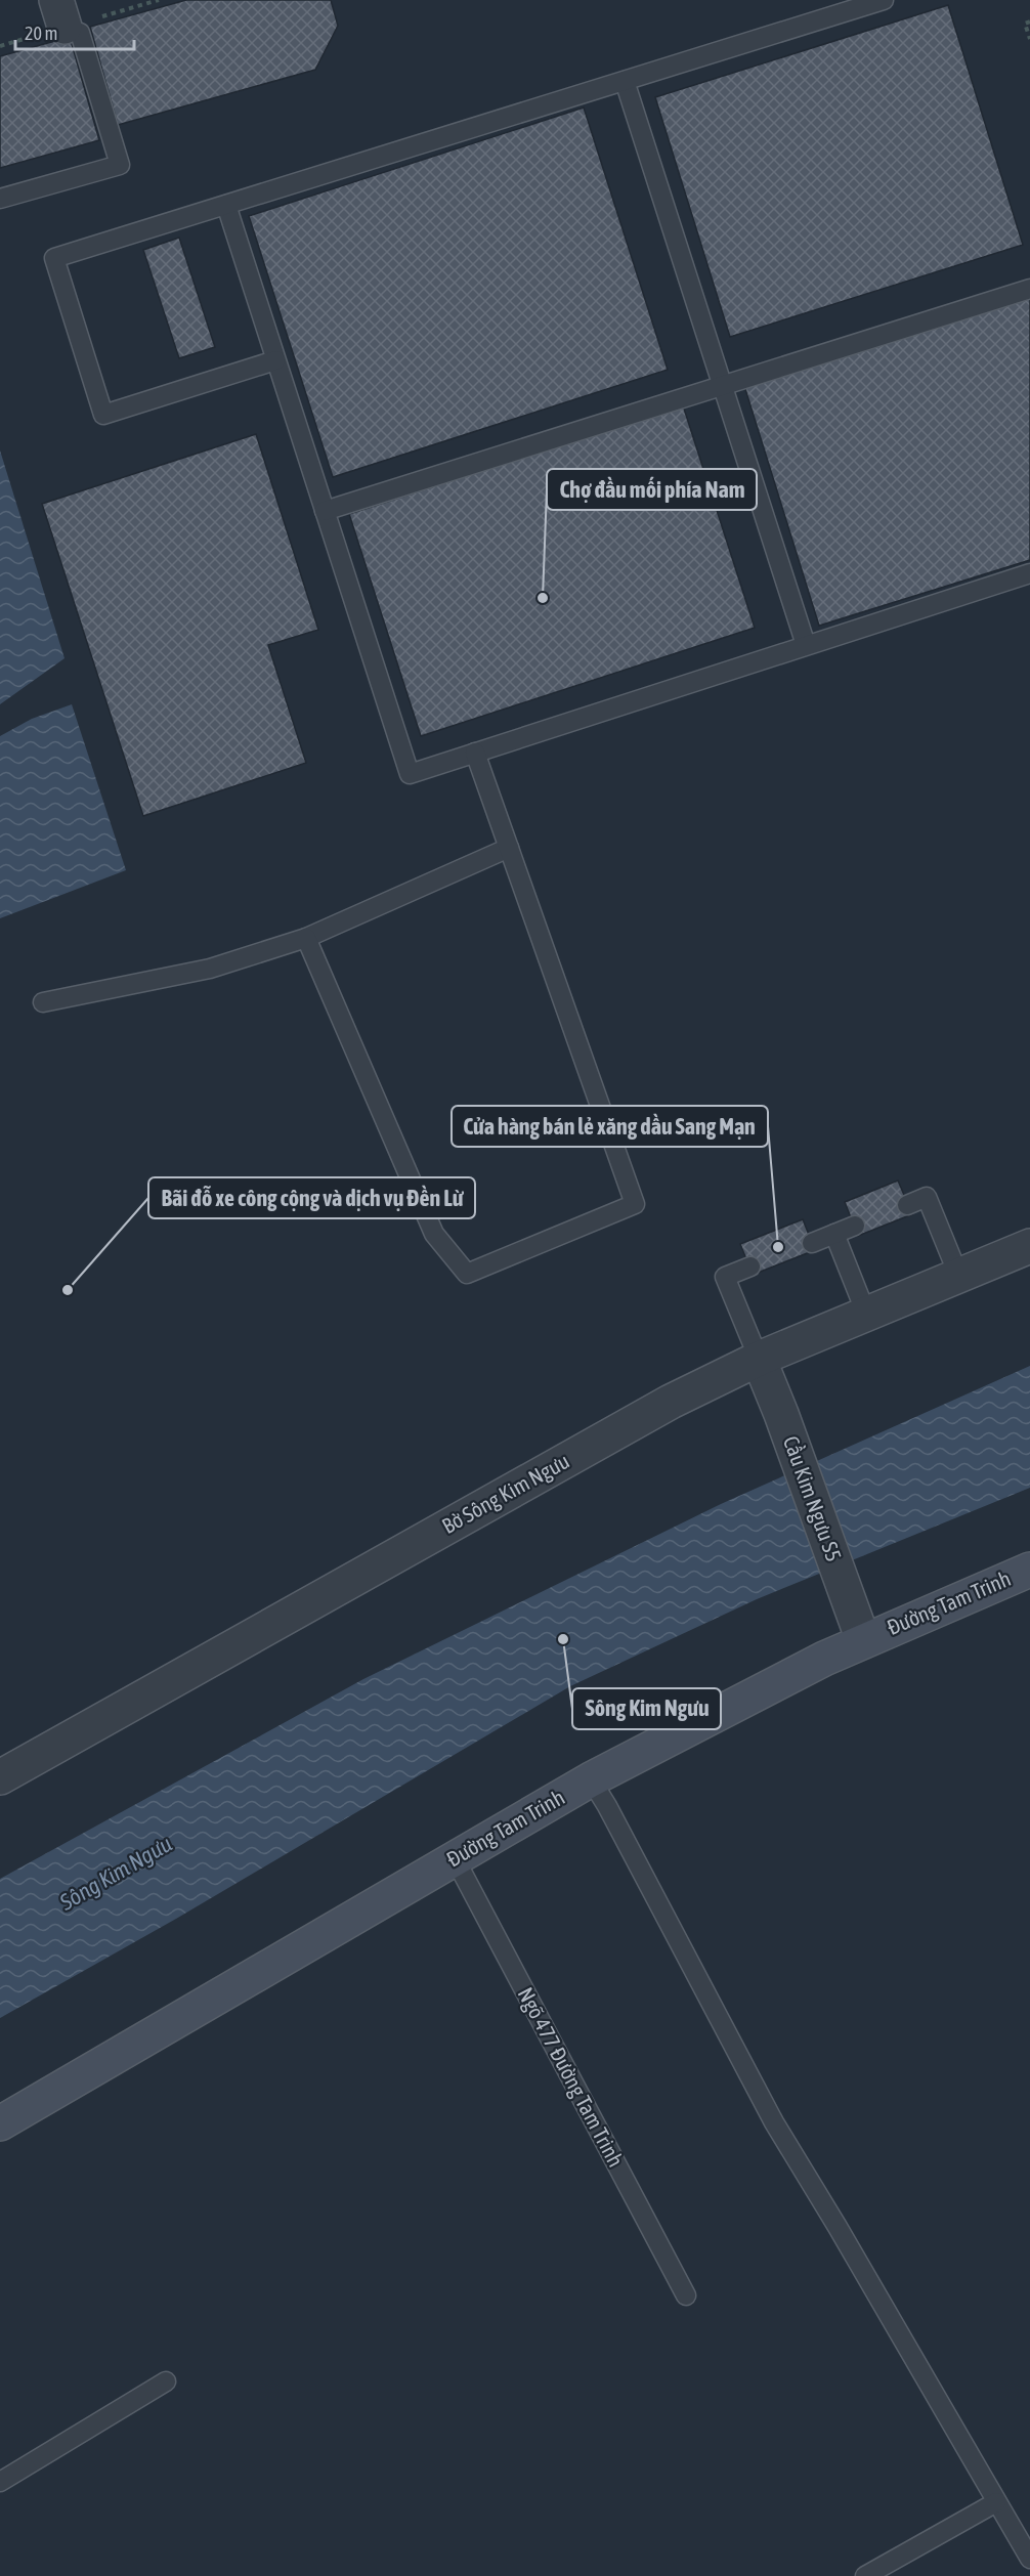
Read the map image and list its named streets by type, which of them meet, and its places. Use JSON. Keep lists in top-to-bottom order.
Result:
{
  "streets": {
    "main road": ["Đường Tam Trinh"],
    "street": ["Bờ Sông Kim Ngưu", "Cầu Kim Ngưu S5"],
    "lane": ["Ngõ 477 Đường Tam Trinh"]
  },
  "crossings": [
    ["Bờ Sông Kim Ngưu", "Cầu Kim Ngưu S5"],
    ["Cầu Kim Ngưu S5", "Đường Tam Trinh"],
    ["Đường Tam Trinh", "Ngõ 477 Đường Tam Trinh"]
  ],
  "water": ["Sông Kim Ngưu"],
  "places": [
    "Chợ đầu mối phía Nam",
    "Cửa hàng bán lẻ xăng dầu Sang Mạn",
    "Bãi đỗ xe công cộng và dịch vụ Đền Lừ",
    "Sông Kim Ngưu"
  ],
  "scale_bar": "20 m"
}
